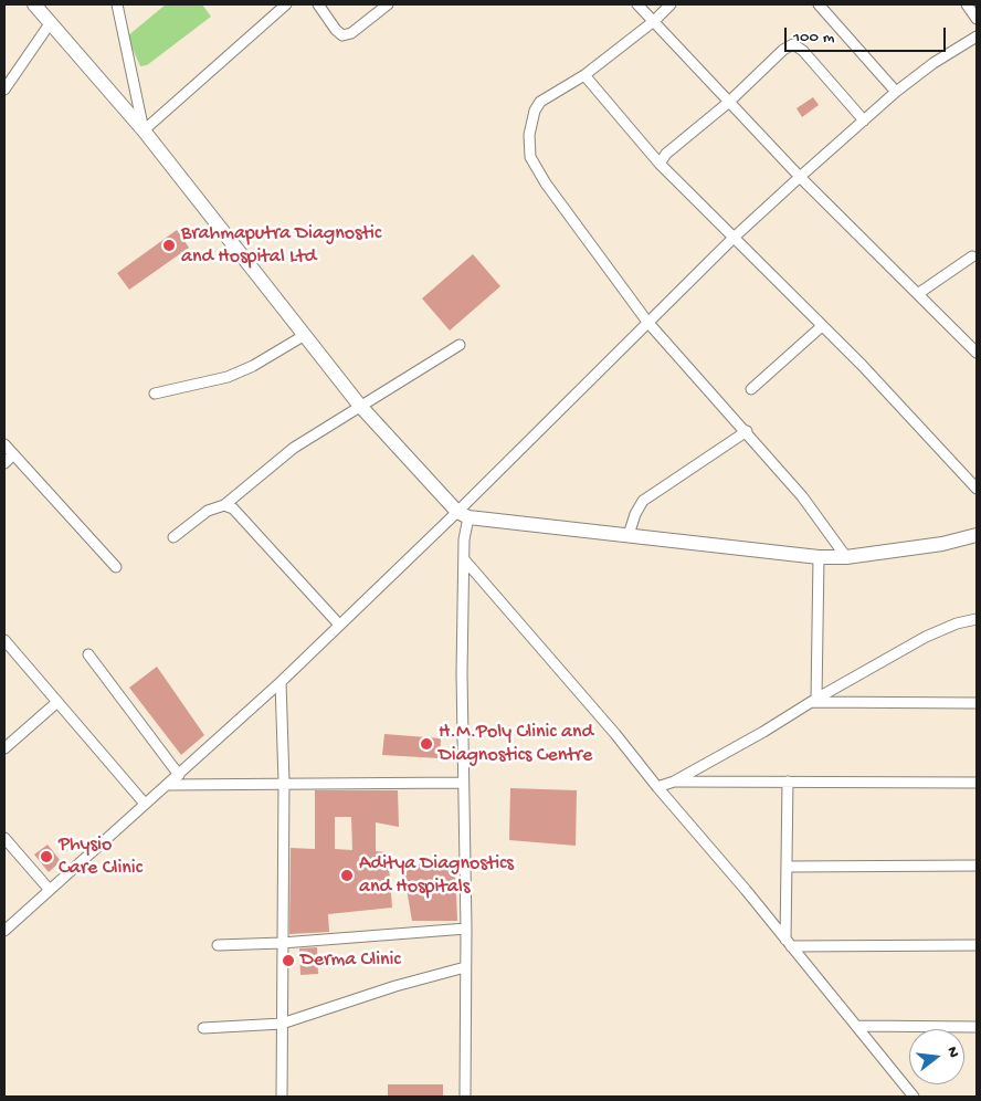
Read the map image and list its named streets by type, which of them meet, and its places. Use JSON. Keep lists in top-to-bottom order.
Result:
{
  "places": [
    "Brahmaputra Diagnostic and Hospital Ltd",
    "H.M.Poly Clinic and Diagnostics Centre",
    "Physio Care Clinic",
    "Aditya Diagnostics and Hospitals",
    "Derma Clinic"
  ],
  "scale_bar": "100 m",
  "north": "right"
}
